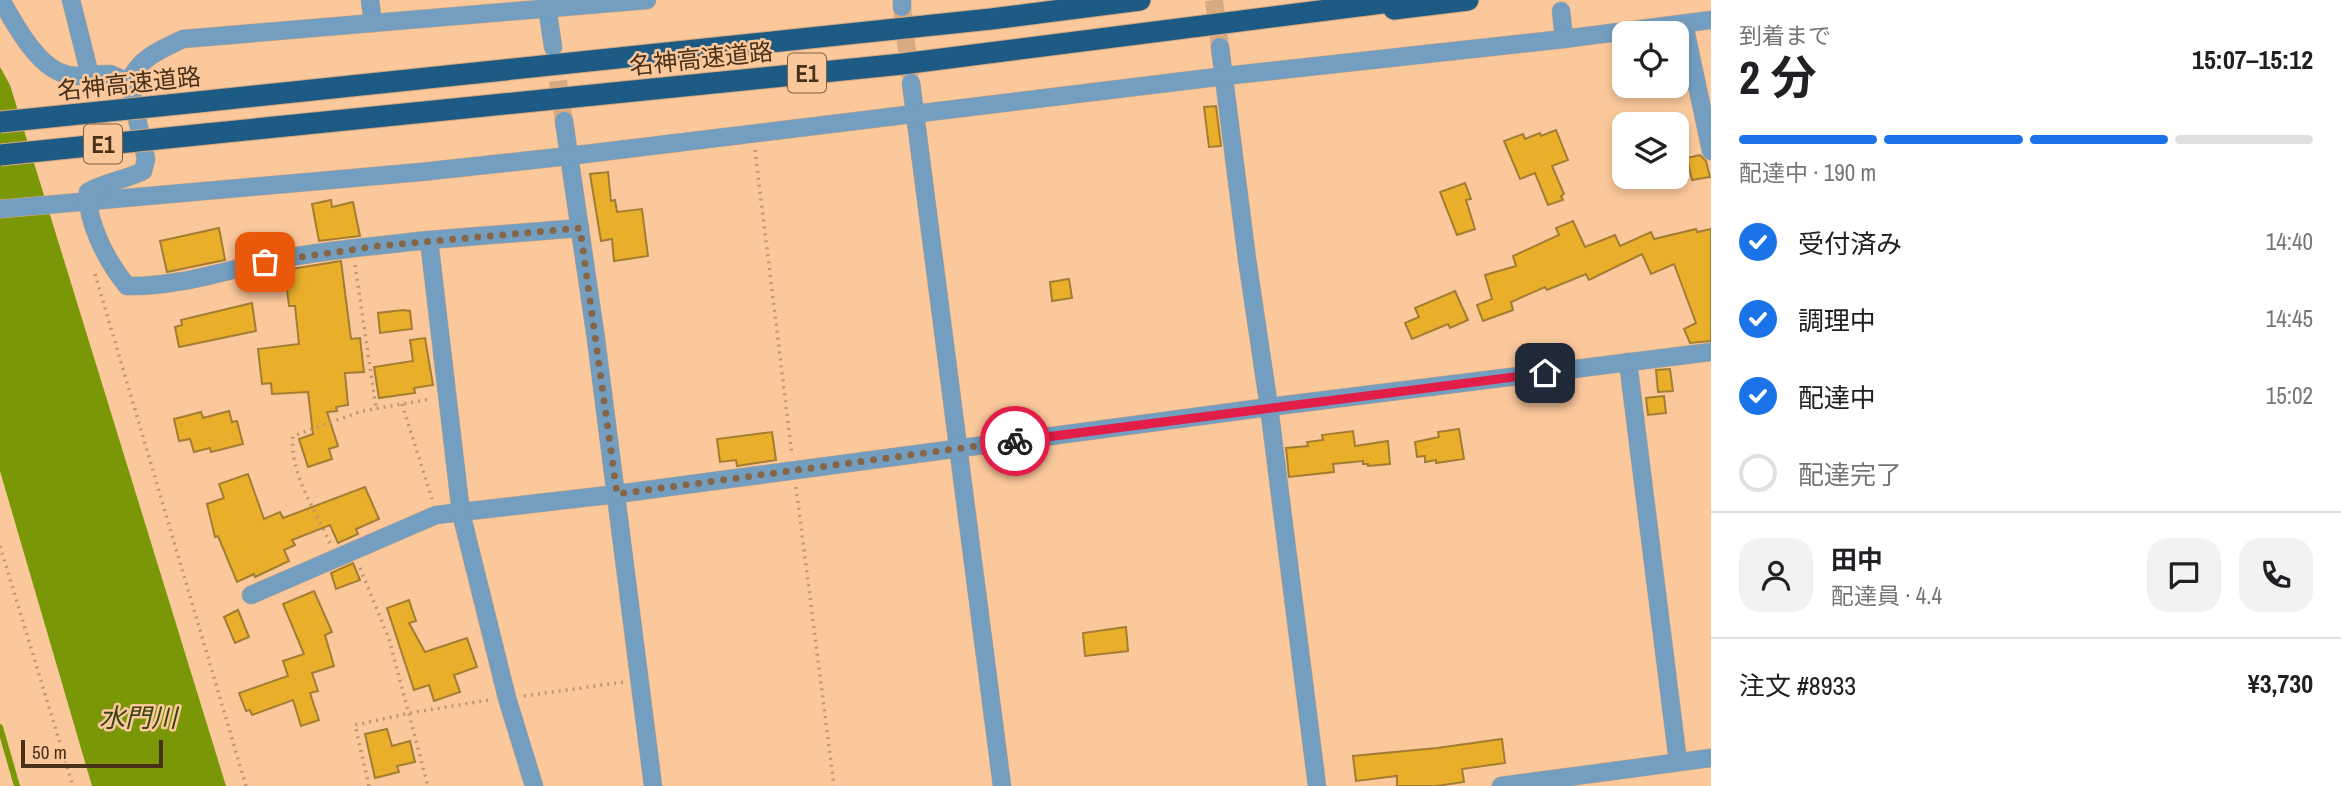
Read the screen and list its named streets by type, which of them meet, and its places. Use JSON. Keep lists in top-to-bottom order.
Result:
{
  "streets": {
    "highway": ["名神高速道路", "E1"]
  },
  "water": ["水門川"],
  "scale_bar": "50 m",
  "page": {
    "heading": ["2 分", "到着まで", "15:07–15:12"],
    "panel": [
      "田中",
      "配達員 · 4.4",
      "注文 #8933",
      "¥3,730"
    ],
    "bar": "配達中 · 190 m",
    "list": [
      ["受付済み", "14:40"],
      ["調理中", "14:45"],
      ["配達中", "15:02"],
      "配達完了"
    ],
    "scale": "50 m"
  }
}
